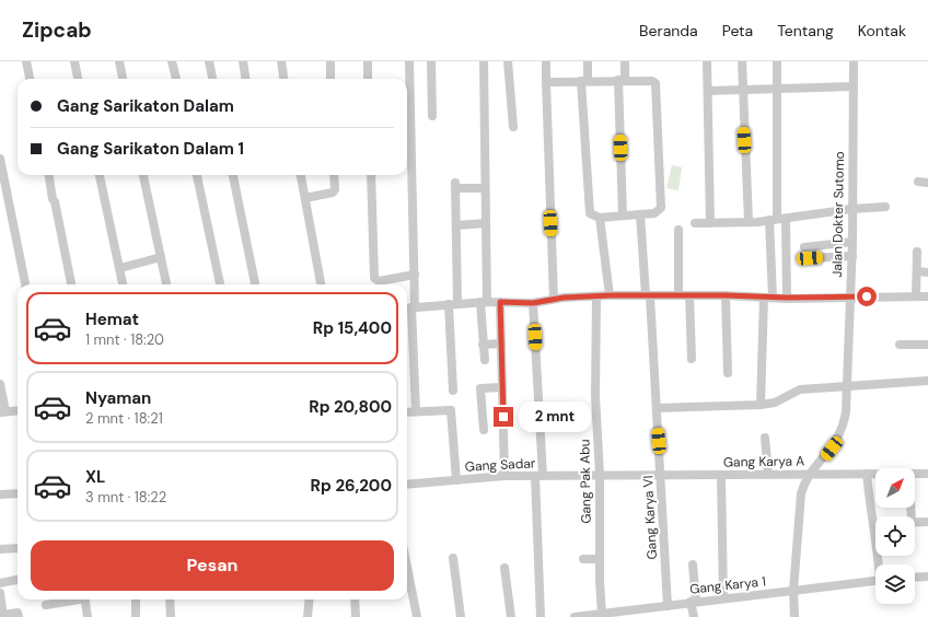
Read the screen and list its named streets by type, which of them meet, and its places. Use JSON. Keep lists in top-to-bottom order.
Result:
{
  "streets": {
    "street": [
      "Jalan Dokter Sutomo",
      "Gang Karya A",
      "Gang Sadar",
      "Gang Pak Abu",
      "Gang Karya VI",
      "Gang Karya 1"
    ]
  },
  "crossings": [
    ["Jalan Dokter Sutomo", "Gang Karya A"],
    ["Jalan Dokter Sutomo", "Gang Karya 1"],
    ["Gang Karya A", "Gang Sadar"],
    ["Gang Karya A", "Gang Pak Abu"],
    ["Gang Karya A", "Gang Karya VI"],
    ["Gang Sadar", "Gang Pak Abu"],
    ["Gang Pak Abu", "Gang Karya 1"],
    ["Gang Karya VI", "Gang Karya 1"]
  ],
  "north": "top right",
  "page": {
    "header": "Zipcab",
    "nav": [
      "Beranda",
      "Peta",
      "Tentang",
      "Kontak"
    ],
    "banner": ["Gang Sarikaton Dalam", "Gang Sarikaton Dalam 1"],
    "list": [
      {
        "name": "Hemat",
        "note": "1 mnt · 18:20",
        "value": "Rp 15,400"
      },
      {
        "name": "Nyaman",
        "note": "2 mnt · 18:21",
        "value": "Rp 20,800"
      },
      {
        "name": "XL",
        "note": "3 mnt · 18:22",
        "value": "Rp 26,200"
      }
    ],
    "bubble": "2 mnt",
    "buttons": "Pesan"
  }
}
